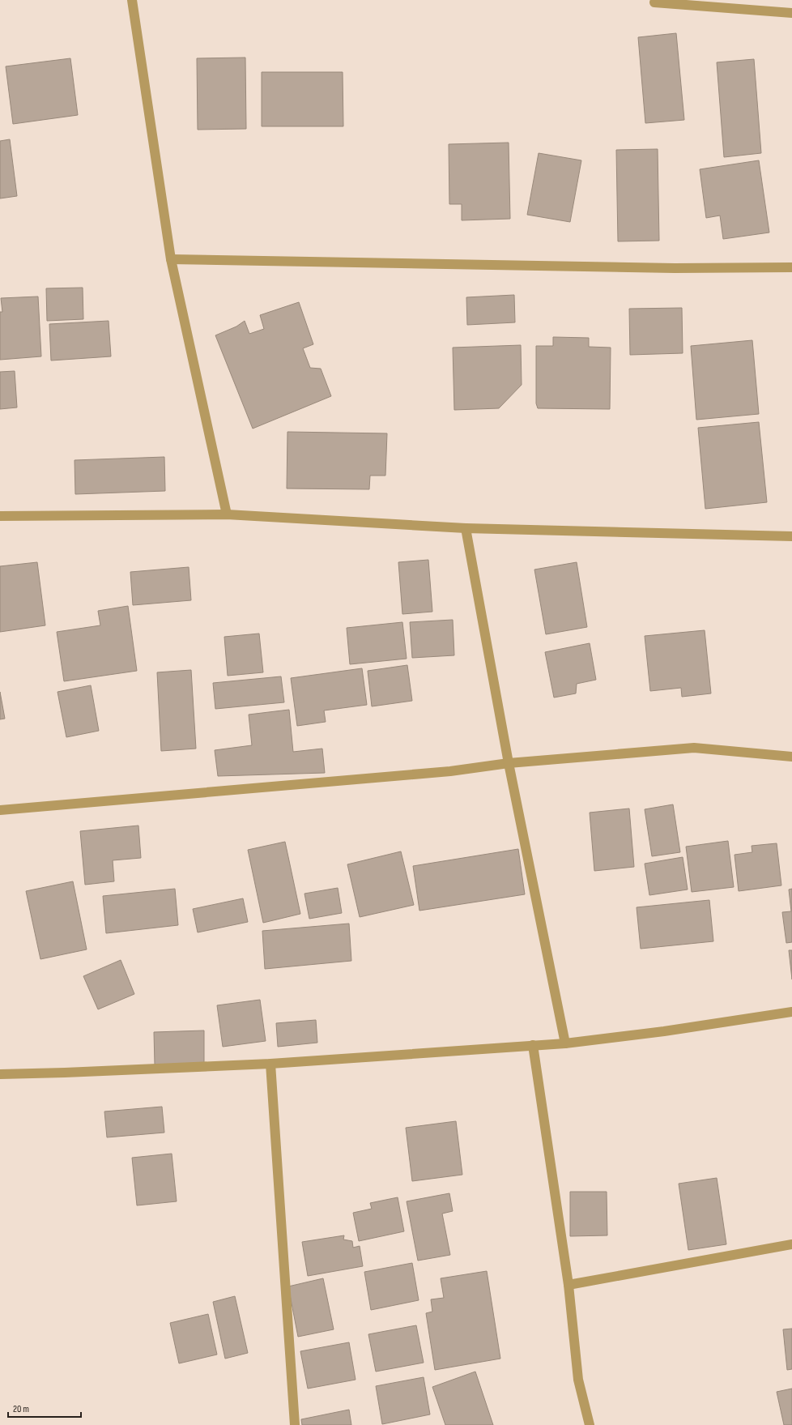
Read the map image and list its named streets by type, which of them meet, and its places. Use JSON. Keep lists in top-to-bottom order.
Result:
{
  "scale_bar": "20 m"
}
